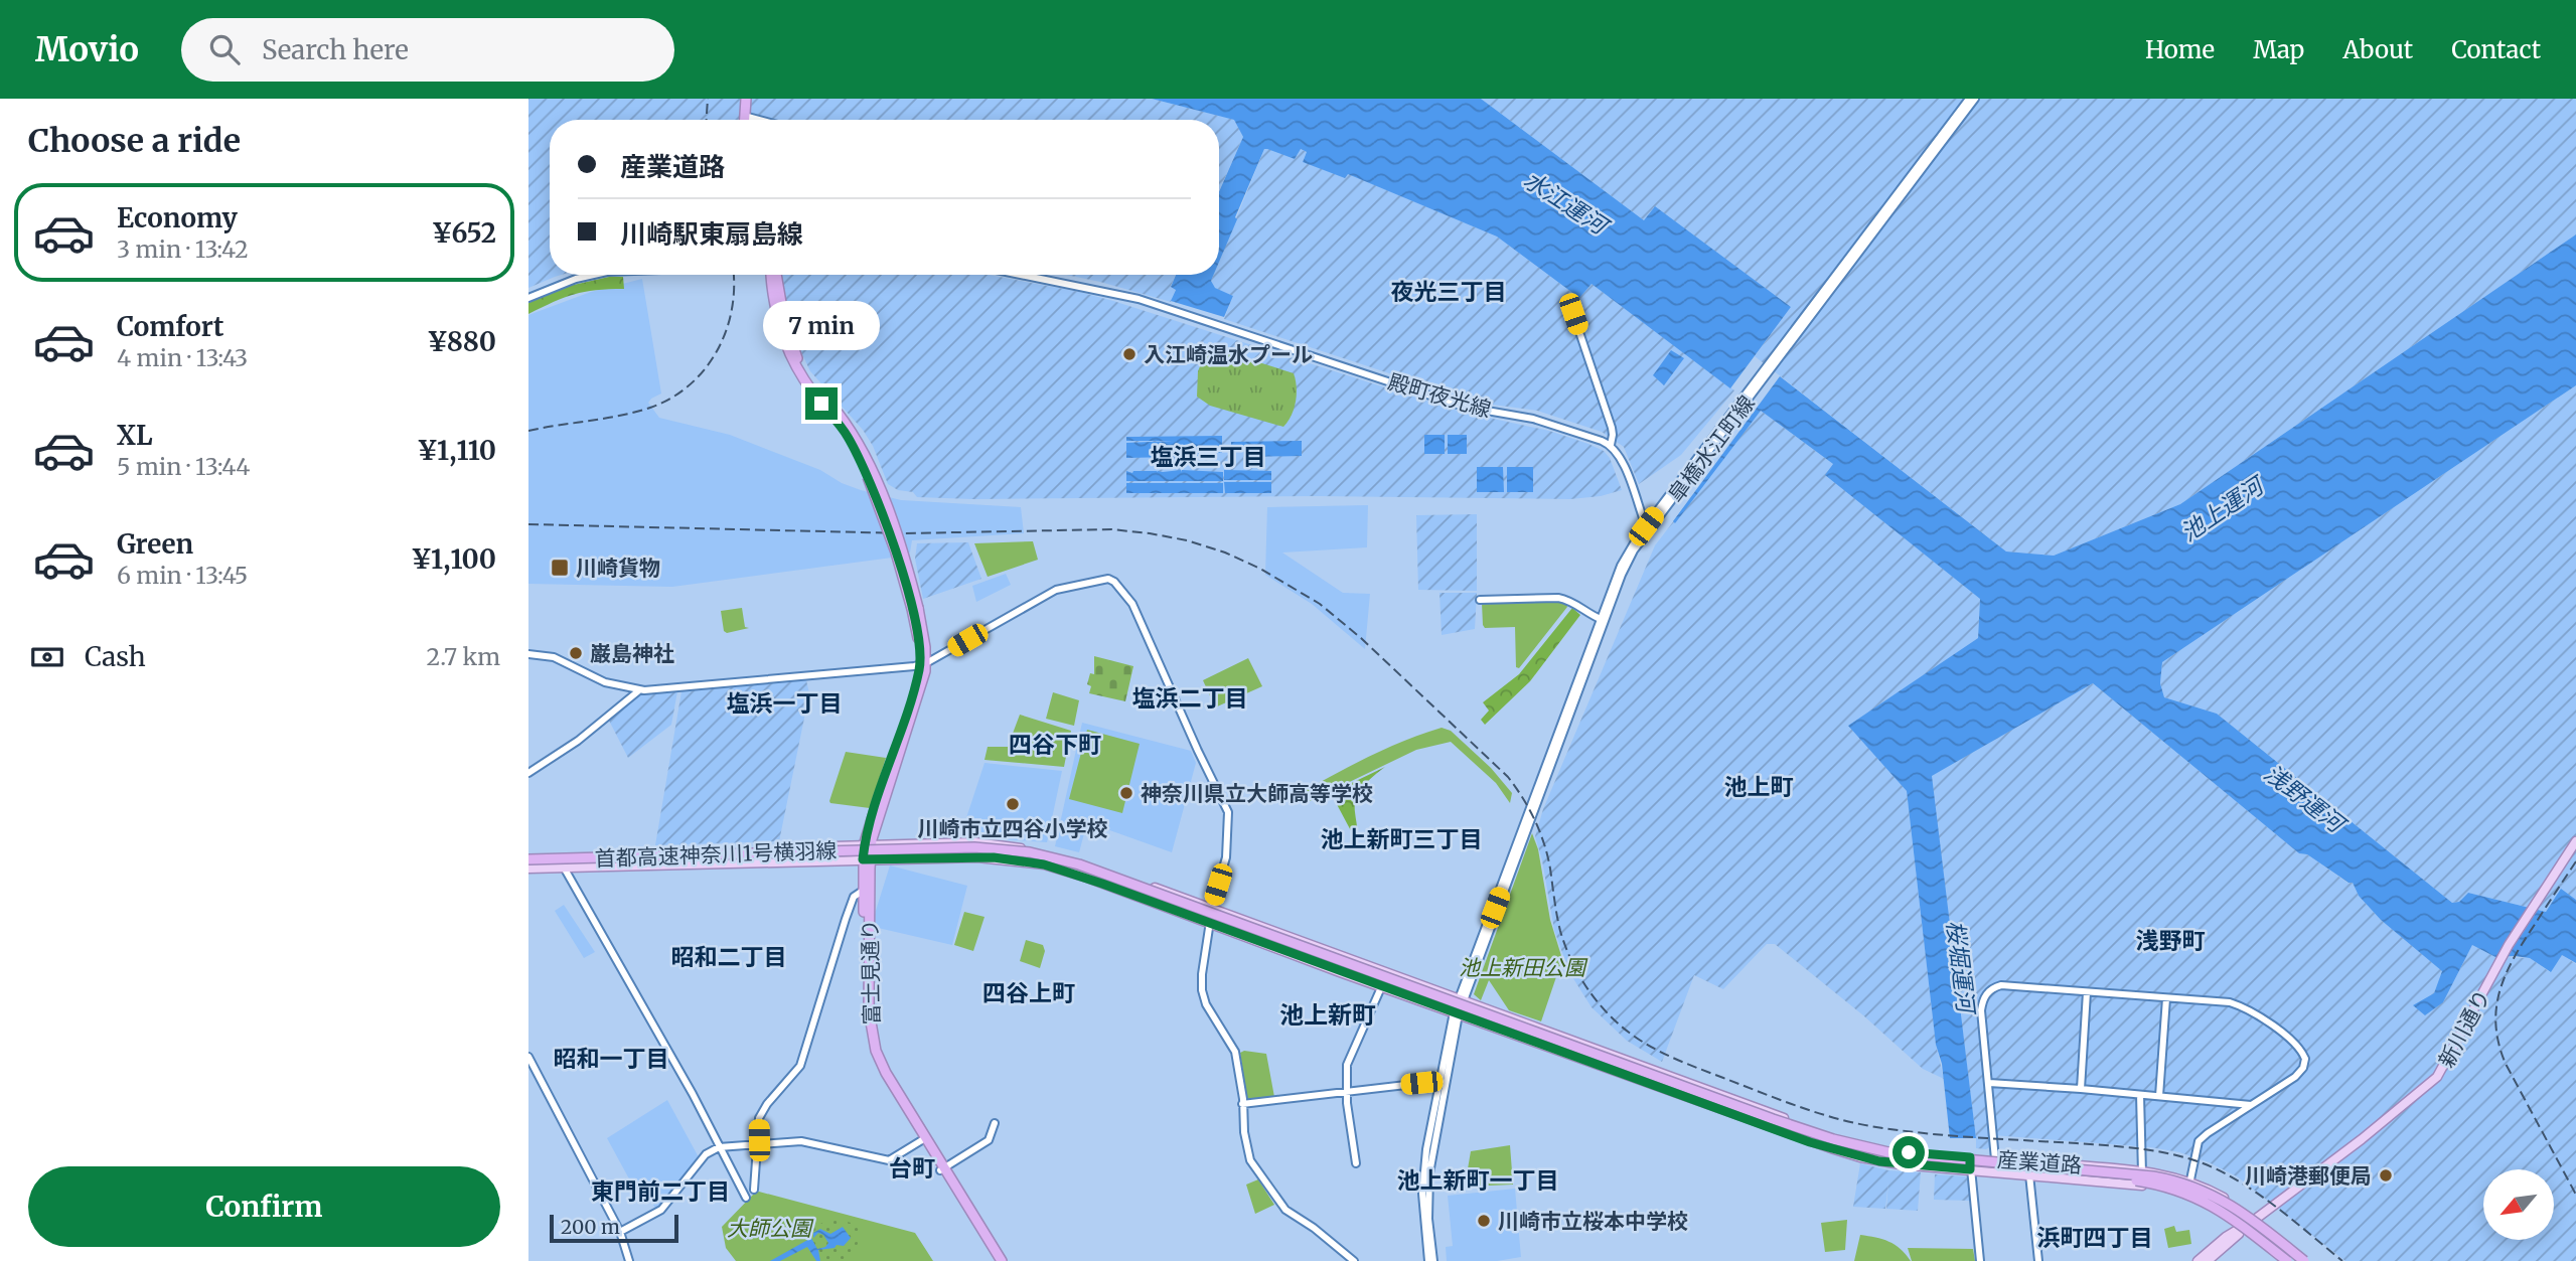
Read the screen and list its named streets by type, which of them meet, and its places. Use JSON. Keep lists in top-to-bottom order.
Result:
{
  "streets": {
    "highway": ["首都高速神奈川1号横羽線", "富士見通り"],
    "main road": ["新川通り", "産業道路"],
    "street": ["殿町夜光線", "皐橋水江町線"]
  },
  "crossings": [
    ["皐橋水江町線", "産業道路"],
    ["首都高速神奈川1号横羽線", "産業道路"],
    ["富士見通り", "産業道路"],
    ["新川通り", "産業道路"]
  ],
  "districts": [
    "夜光三丁目",
    "塩浜三丁目",
    "塩浜二丁目",
    "塩浜一丁目",
    "四谷下町",
    "池上町",
    "池上新町三丁目",
    "浅野町",
    "昭和二丁目",
    "四谷上町",
    "池上新町",
    "昭和一丁目",
    "台町",
    "池上新町一丁目",
    "東門前二丁目",
    "浜町四丁目"
  ],
  "water": [
    "水江運河",
    "池上運河",
    "浅野運河",
    "桜堀運河"
  ],
  "parks": ["池上新田公園", "大師公園"],
  "places": {
    "other": [
      "入江崎温水プール",
      "巌島神社",
      "神奈川県立大師高等学校",
      "川崎市立四谷小学校",
      "川崎港郵便局",
      "川崎市立桜本中学校"
    ],
    "transit": ["川崎貨物"]
  },
  "scale_bar": "200 m",
  "north": "bottom left",
  "page": {
    "header": "Movio",
    "search": "Search here",
    "nav": [
      "Home",
      "Map",
      "About",
      "Contact"
    ],
    "heading": "Choose a ride",
    "banner": ["産業道路", "川崎駅東扇島線"],
    "list": [
      {
        "name": "Economy",
        "note": "3 min · 13:42",
        "value": "¥652"
      },
      {
        "name": "Comfort",
        "note": "4 min · 13:43",
        "value": "¥880"
      },
      {
        "name": "XL",
        "note": "5 min · 13:44",
        "value": "¥1,110"
      },
      {
        "name": "Green",
        "note": "6 min · 13:45",
        "value": "¥1,100"
      }
    ],
    "bubble": "7 min",
    "pay": ["Cash", "2.7 km"],
    "buttons": "Confirm",
    "scale": "200 m"
  }
}
